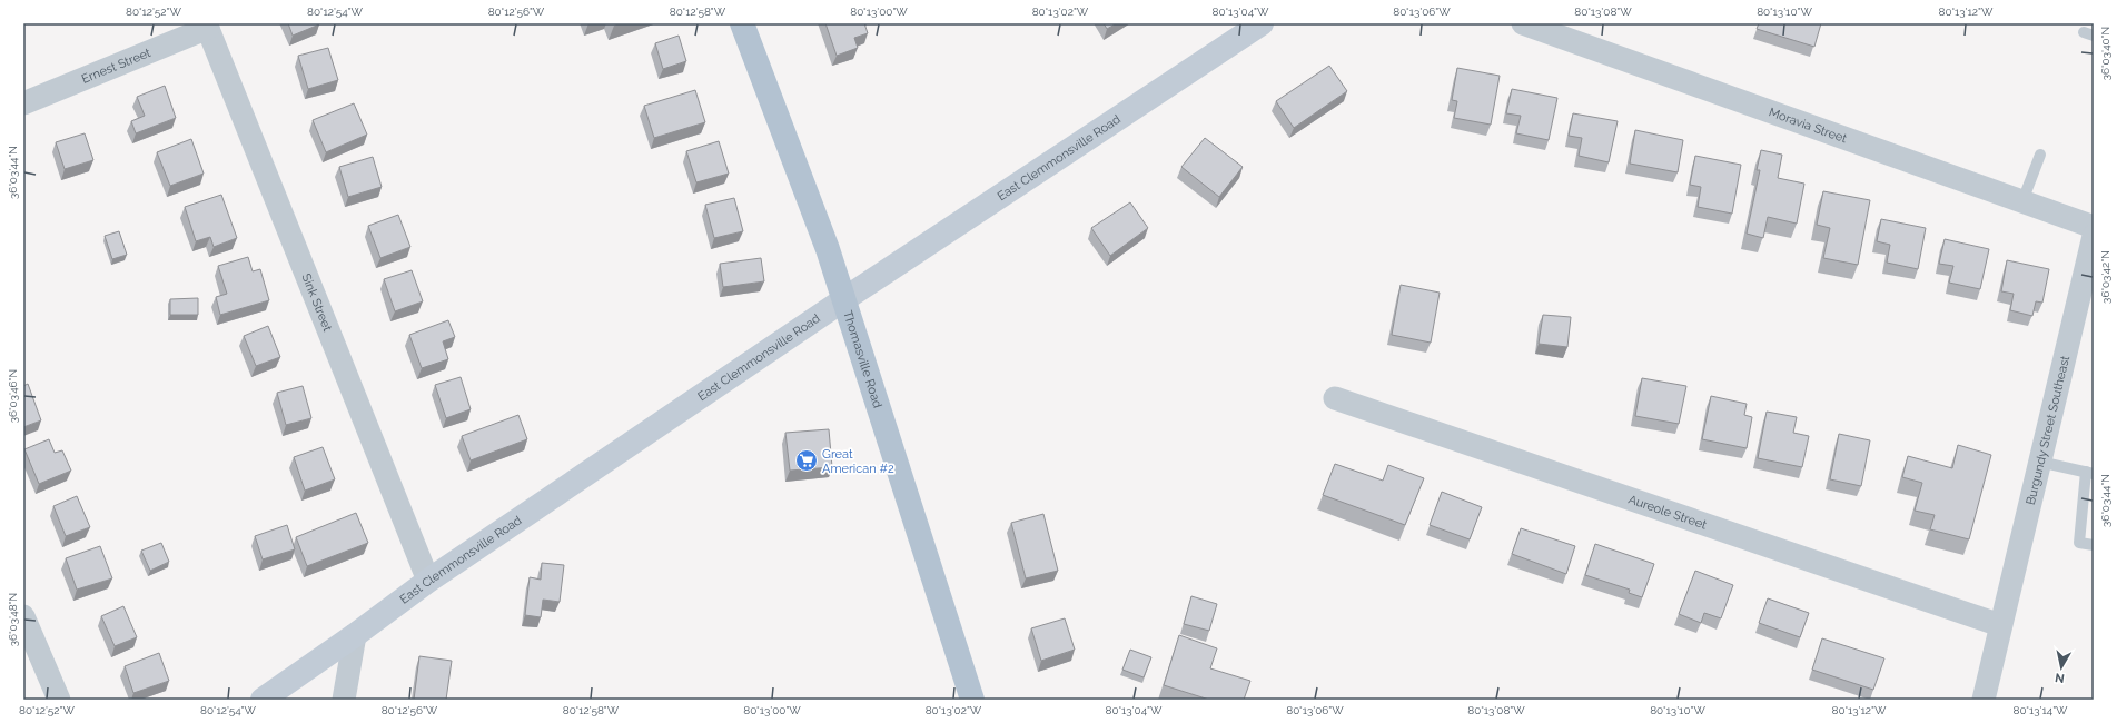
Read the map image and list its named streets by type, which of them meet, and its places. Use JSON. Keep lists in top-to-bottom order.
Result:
{
  "streets": {
    "main road": ["East Clemmonsville Road", "Thomasville Road"],
    "street": [
      "Ernest Street",
      "Moravia Street",
      "Sink Street",
      "Burgundy Street Southeast",
      "Aureole Street"
    ]
  },
  "crossings": [
    ["Ernest Street", "Sink Street"],
    ["East Clemmonsville Road", "Sink Street"],
    ["East Clemmonsville Road", "Thomasville Road"],
    ["Burgundy Street Southeast", "Aureole Street"]
  ],
  "places": {
    "supermarket": ["Great American #2"]
  },
  "north": "bottom",
  "coordinates": [
    "80°12'52\"W",
    "80°12'54\"W",
    "80°12'56\"W",
    "80°12'58\"W",
    "80°13'00\"W",
    "80°13'02\"W",
    "80°13'04\"W",
    "80°13'06\"W",
    "80°13'08\"W",
    "80°13'10\"W",
    "80°13'12\"W",
    "36°03'40\"N",
    "36°03'44\"N",
    "36°03'42\"N",
    "36°03'46\"N",
    "36°03'48\"N",
    "80°13'14\"W"
  ]
}
